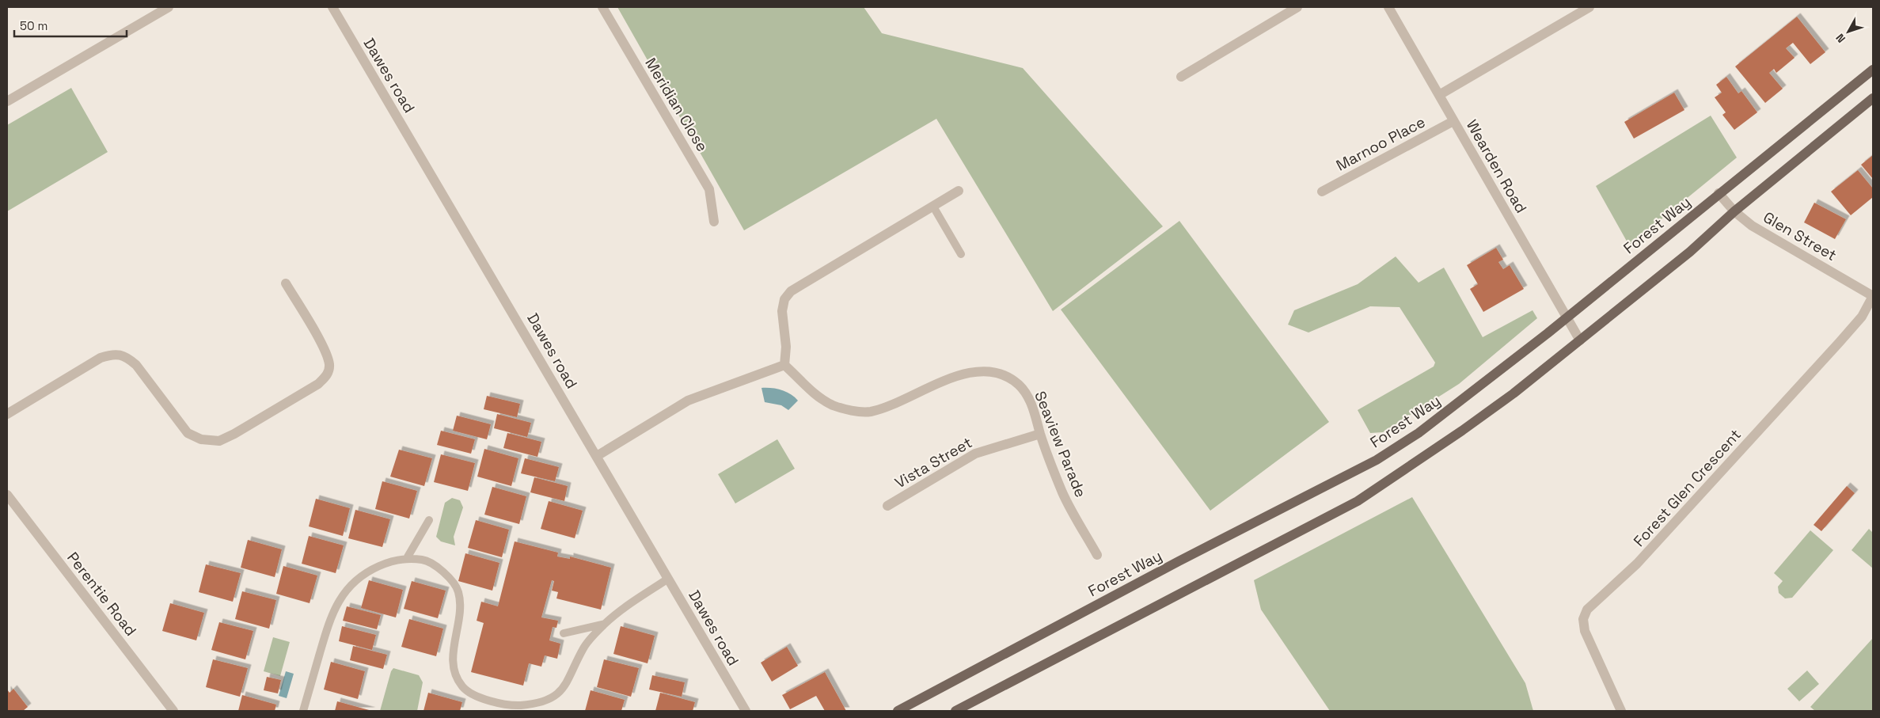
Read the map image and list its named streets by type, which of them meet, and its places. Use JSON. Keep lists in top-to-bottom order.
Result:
{
  "streets": {
    "main road": ["Forest Way"],
    "street": [
      "Dawes road",
      "Meridian Close",
      "Marnoo Place",
      "Wearden Road",
      "Glen Street",
      "Seaview Parade",
      "Vista Street",
      "Forest Glen Crescent",
      "Perentie Road"
    ]
  },
  "crossings": [
    ["Marnoo Place", "Wearden Road"],
    ["Wearden Road", "Forest Way"],
    ["Forest Way", "Glen Street"],
    ["Glen Street", "Forest Glen Crescent"],
    ["Seaview Parade", "Vista Street"]
  ],
  "scale_bar": "50 m",
  "north": "bottom left"
}
